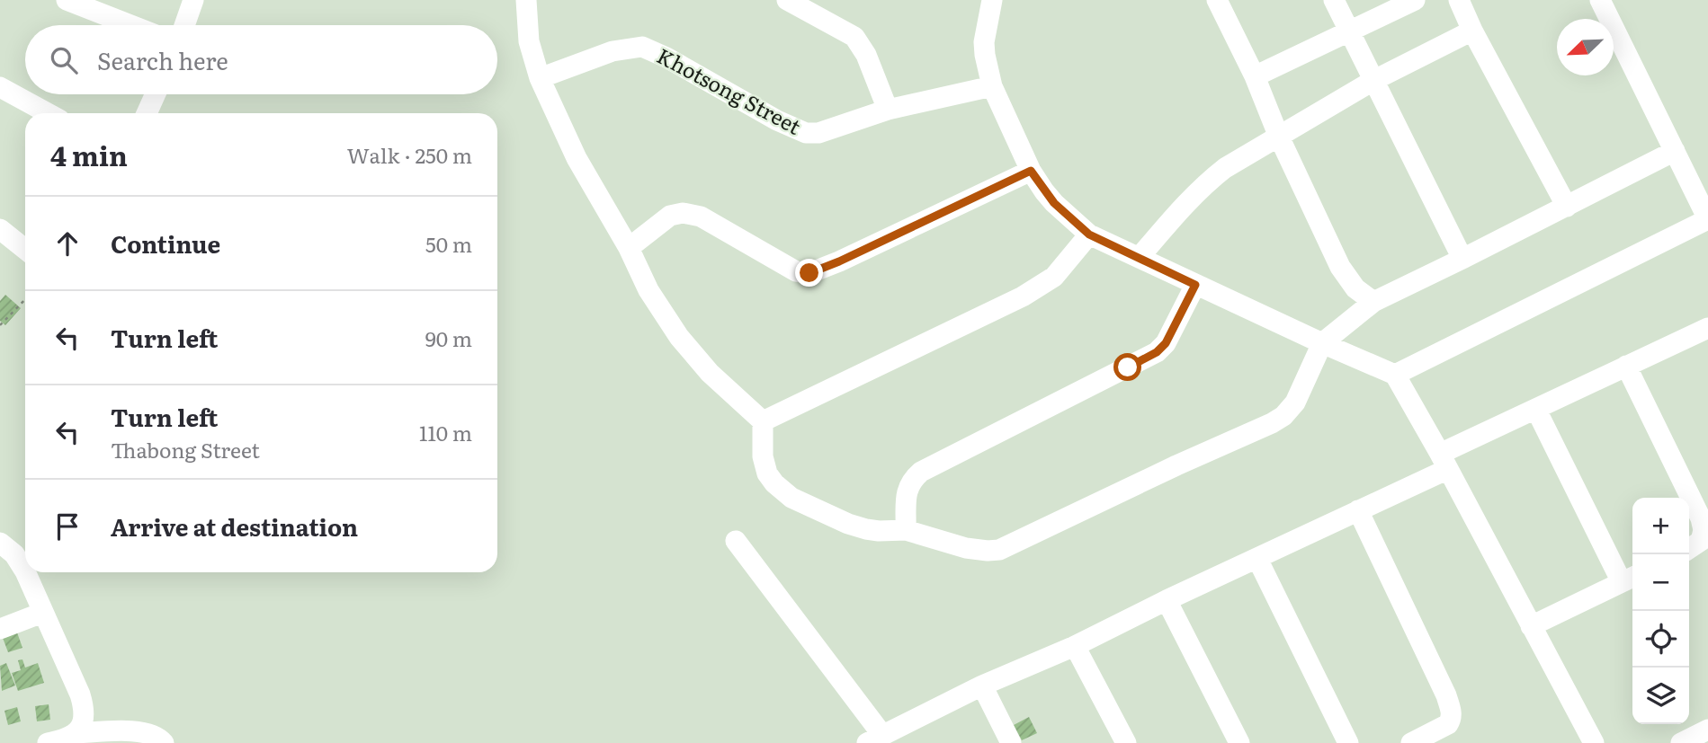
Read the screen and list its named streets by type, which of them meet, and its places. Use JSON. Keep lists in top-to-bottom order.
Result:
{
  "streets": {
    "street": ["Khotsong Street"]
  },
  "north": "bottom left",
  "page": {
    "search": "Search here",
    "heading": ["4 min", "Walk · 250 m"],
    "list": [
      ["Continue", "50 m"],
      ["Turn left", "90 m"],
      ["Turn left", "Thabong Street", "110 m"],
      "Arrive at destination"
    ],
    "map_buttons": ["+", "−"]
  }
}
